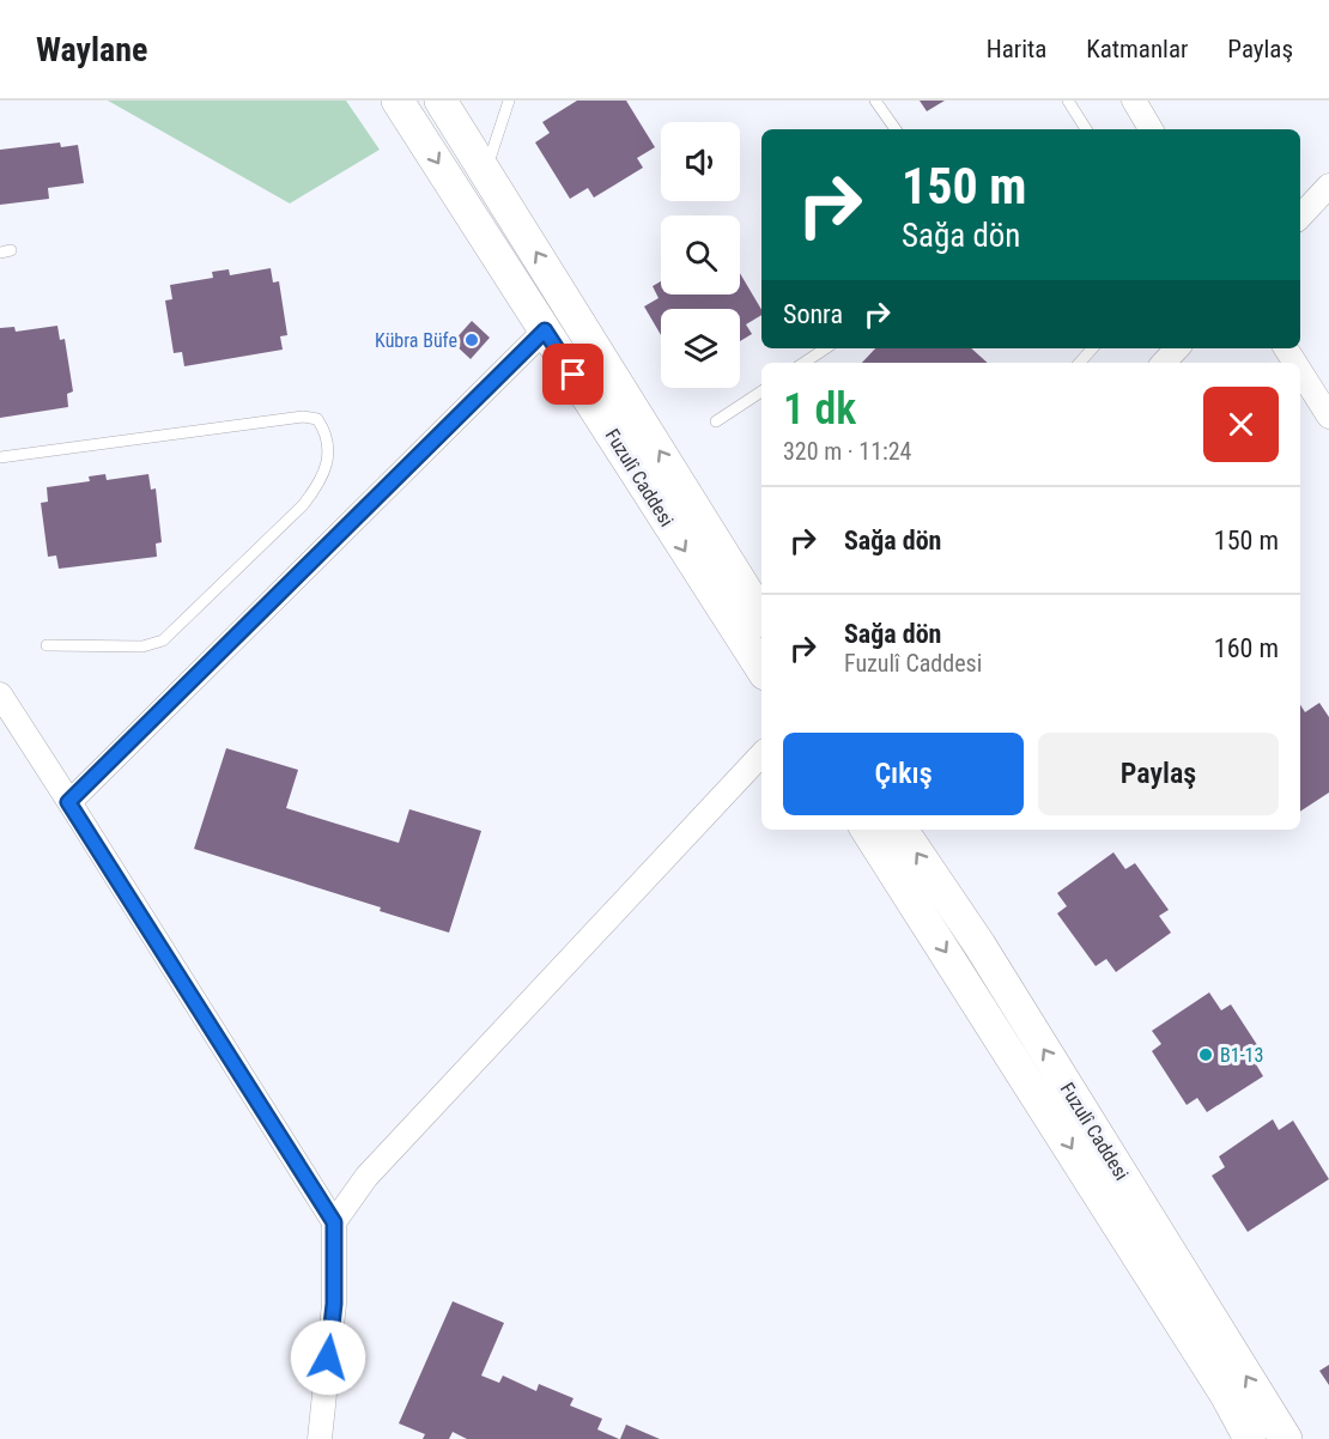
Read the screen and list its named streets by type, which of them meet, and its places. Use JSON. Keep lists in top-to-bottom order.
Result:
{
  "streets": {
    "street": ["Fuzulî Caddesi"]
  },
  "places": ["Kübra Büfe", "B1-13"],
  "page": {
    "header": "Waylane",
    "nav": ["Harita", "Katmanlar", "Paylaş"],
    "turn": ["150 m", "Sağa dön"],
    "then": "Sonra",
    "heading": ["1 dk", "320 m · 11:24"],
    "list": [
      {
        "name": "Sağa dön",
        "value": "150 m"
      },
      {
        "name": "Sağa dön",
        "note": "Fuzulî Caddesi",
        "value": "160 m"
      }
    ],
    "buttons": ["Çıkış", "Paylaş"]
  }
}
